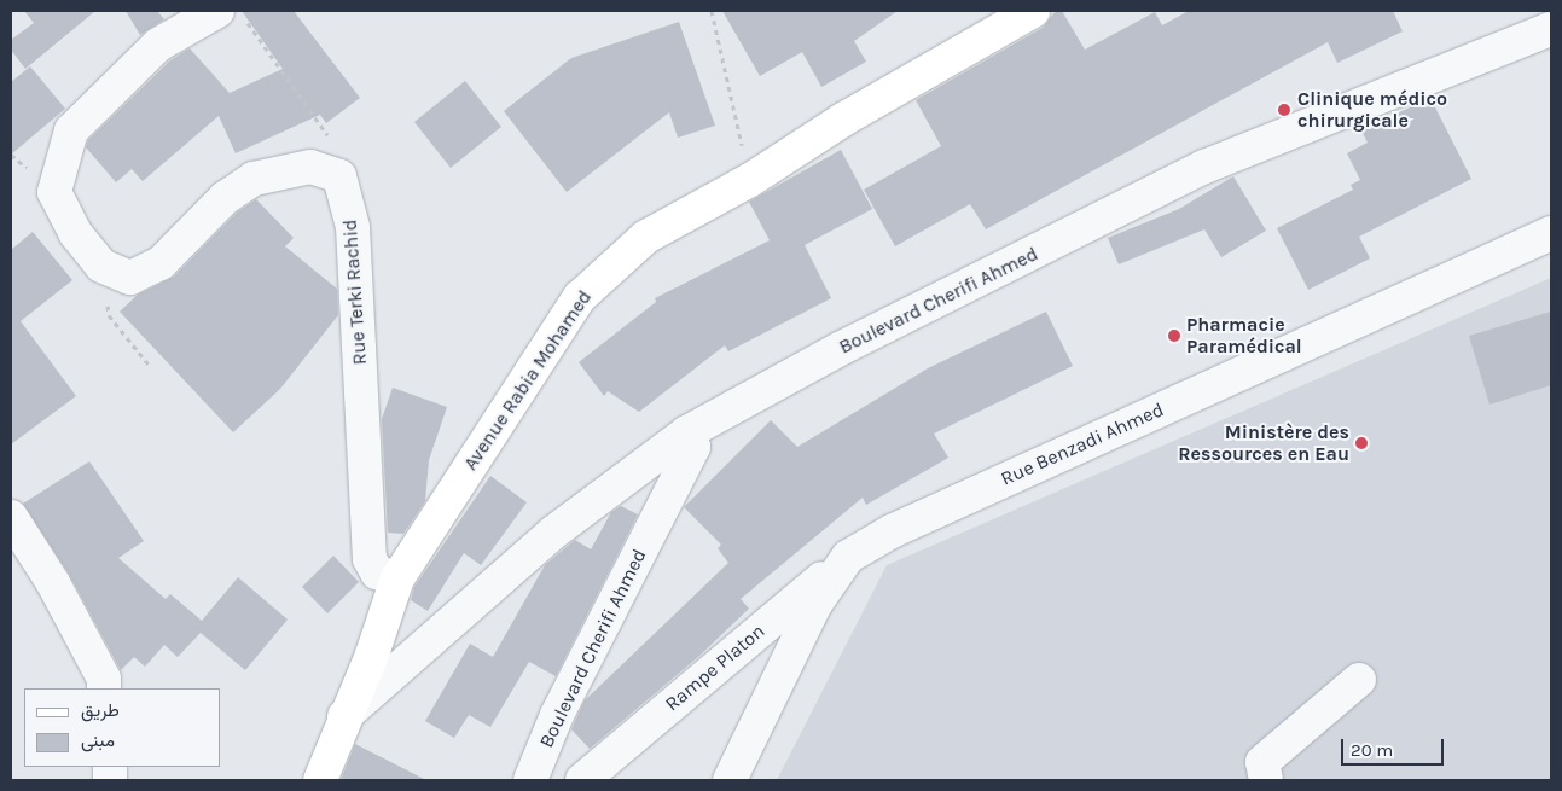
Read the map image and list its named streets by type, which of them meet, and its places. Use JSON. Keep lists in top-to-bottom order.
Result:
{
  "streets": {
    "main road": ["Avenue Rabia Mohamed"],
    "street": [
      "Rue Terki Rachid",
      "Boulevard Cherifi Ahmed",
      "Rue Benzadi Ahmed",
      "Rampe Platon"
    ]
  },
  "crossings": [
    ["Rue Terki Rachid", "Avenue Rabia Mohamed"],
    ["Rue Benzadi Ahmed", "Rampe Platon"]
  ],
  "places": ["Clinique médico chirurgicale", "Pharmacie Paramédical", "Ministère des Ressources en Eau"],
  "legend": ["طريق", "مبنى"],
  "scale_bar": "20 m"
}
